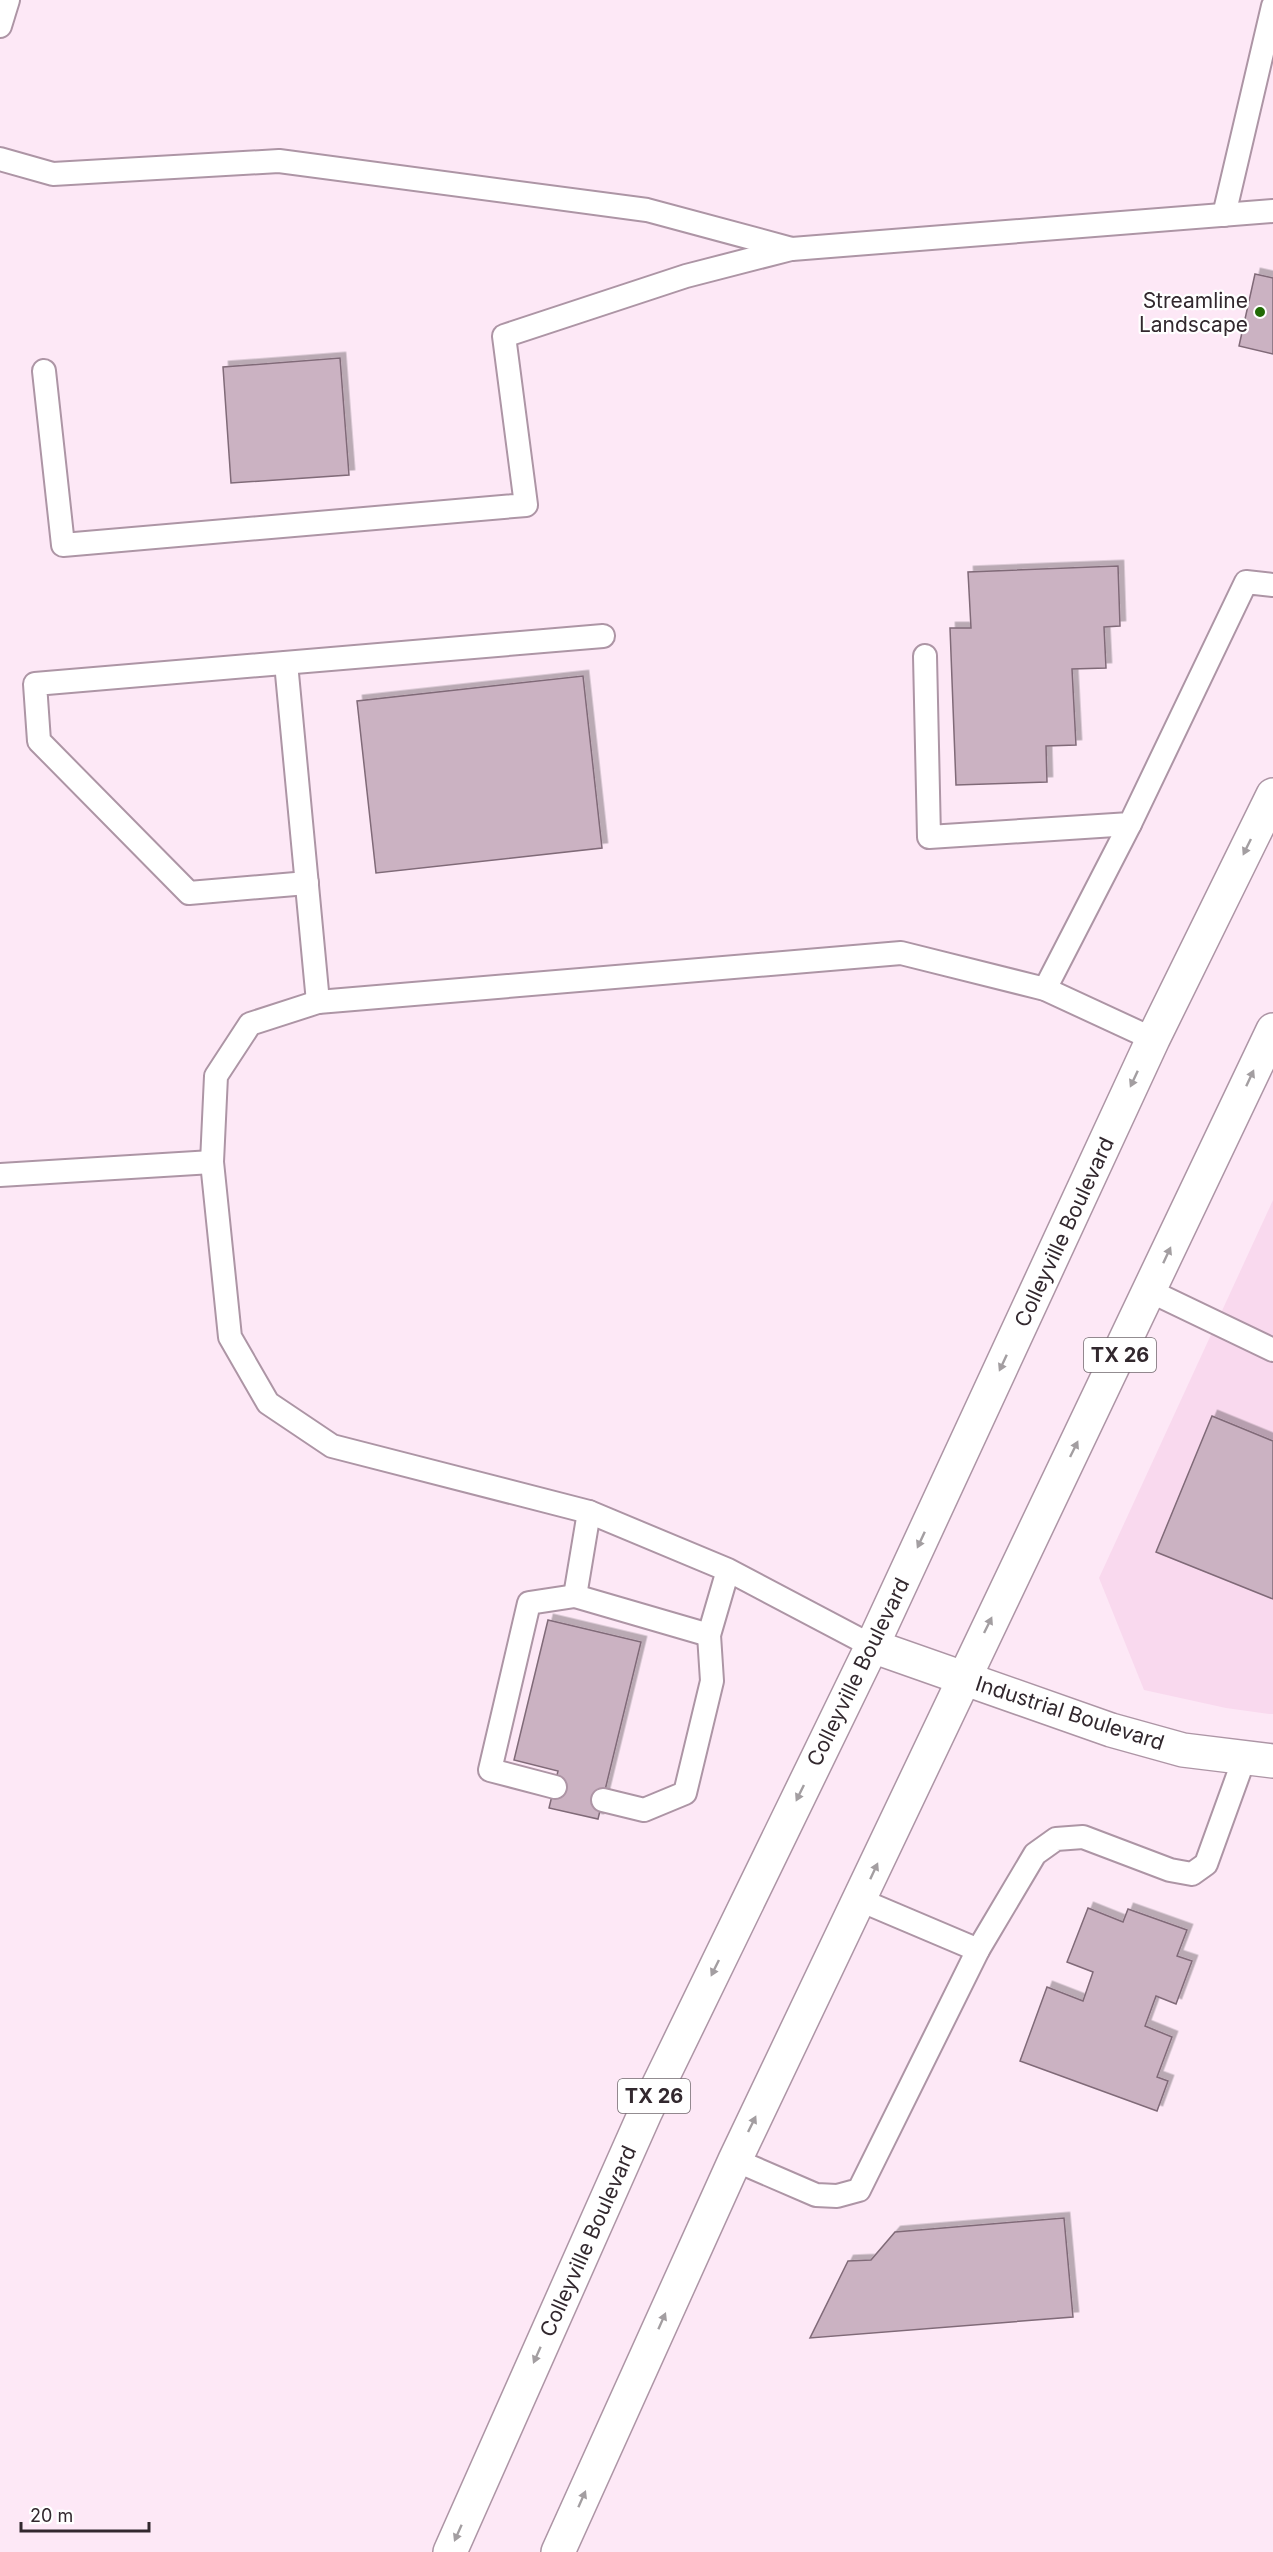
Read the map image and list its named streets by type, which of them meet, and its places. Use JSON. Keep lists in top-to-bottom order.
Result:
{
  "streets": {
    "main road": ["Colleyville Boulevard", "TX 26", "Industrial Boulevard"]
  },
  "crossings": [
    ["Colleyville Boulevard", "Industrial Boulevard"],
    ["TX 26", "Industrial Boulevard"]
  ],
  "places": ["Streamline Landscape"],
  "scale_bar": "20 m"
}
